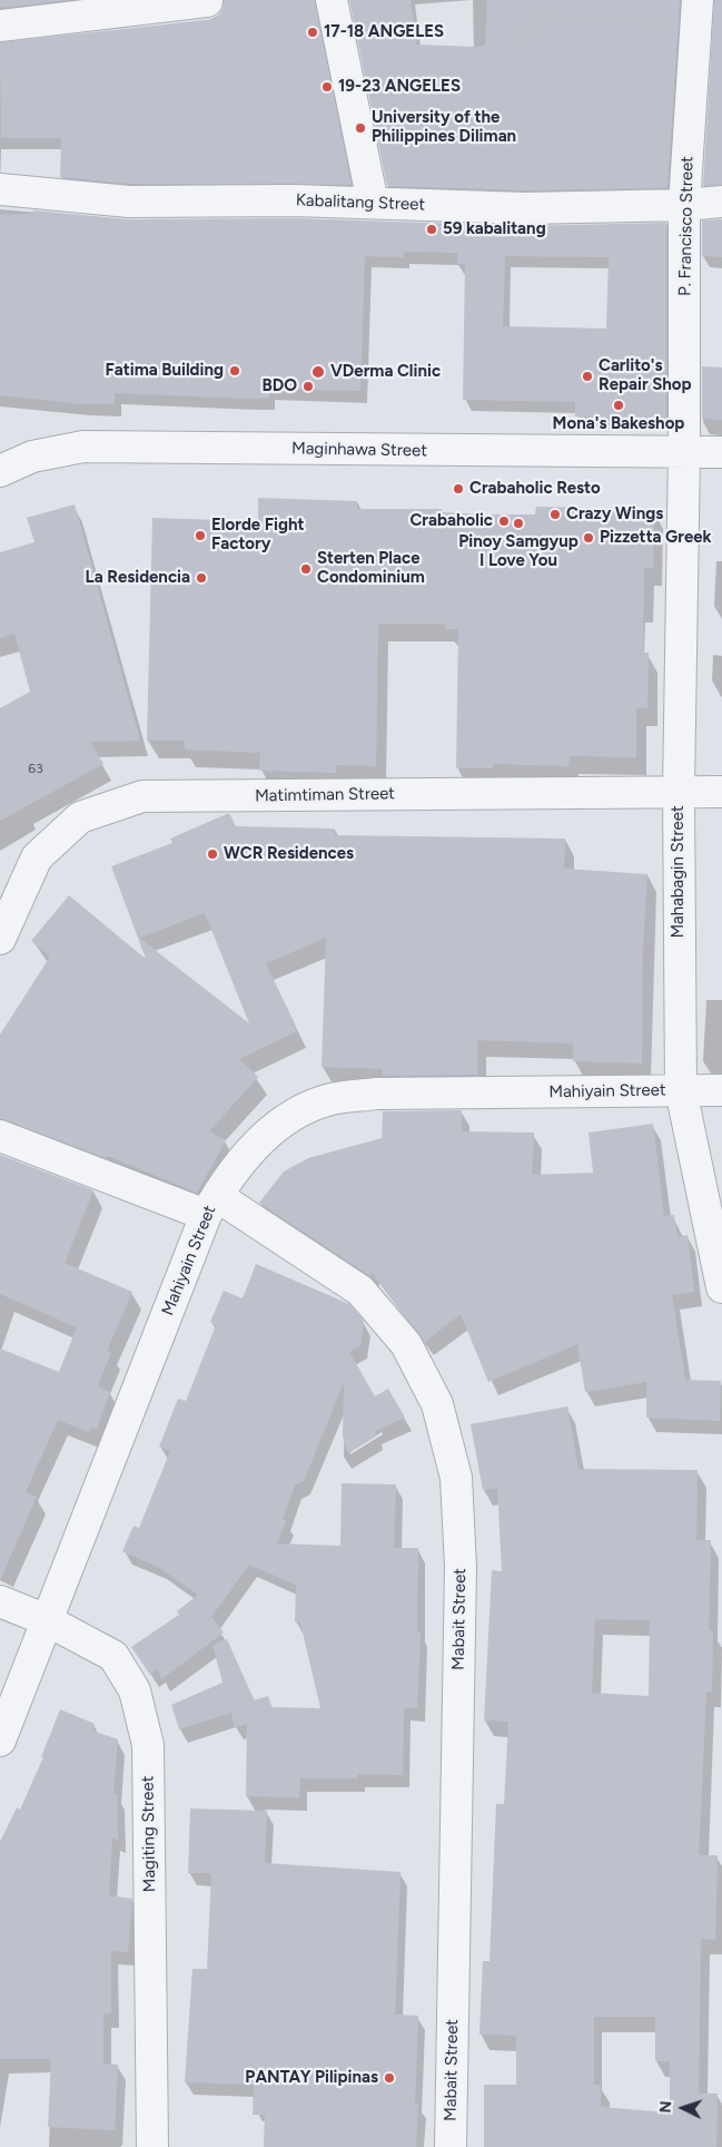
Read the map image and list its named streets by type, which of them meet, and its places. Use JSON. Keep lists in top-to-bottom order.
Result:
{
  "streets": {
    "street": [
      "Kabalitang Street",
      "P. Francisco Street",
      "Maginhawa Street",
      "Matimtiman Street",
      "Mahabagin Street",
      "Mahiyain Street",
      "Mabait Street",
      "Magiting Street"
    ]
  },
  "crossings": [
    ["Kabalitang Street", "P. Francisco Street"],
    ["P. Francisco Street", "Maginhawa Street"],
    ["P. Francisco Street", "Mahabagin Street"],
    ["Maginhawa Street", "Mahabagin Street"],
    ["Matimtiman Street", "Mahabagin Street"],
    ["Mahabagin Street", "Mahiyain Street"],
    ["Mahiyain Street", "Mabait Street"],
    ["Mahiyain Street", "Magiting Street"]
  ],
  "places": [
    "17-18 ANGELES",
    "19-23 ANGELES",
    "University of the Philippines Diliman",
    "59 kabalitang",
    "Fatima Building",
    "VDerma Clinic",
    "Carlito's Repair Shop",
    "BDO",
    "Mona's Bakeshop",
    "Crabaholic Resto",
    "Crazy Wings",
    "Crabaholic",
    "Pinoy Samgyup I Love You",
    "Elorde Fight Factory",
    "Pizzetta Greek",
    "Sterten Place Condominium",
    "La Residencia",
    "WCR Residences",
    "PANTAY Pilipinas"
  ],
  "house_numbers": ["63"],
  "north": "left"
}
